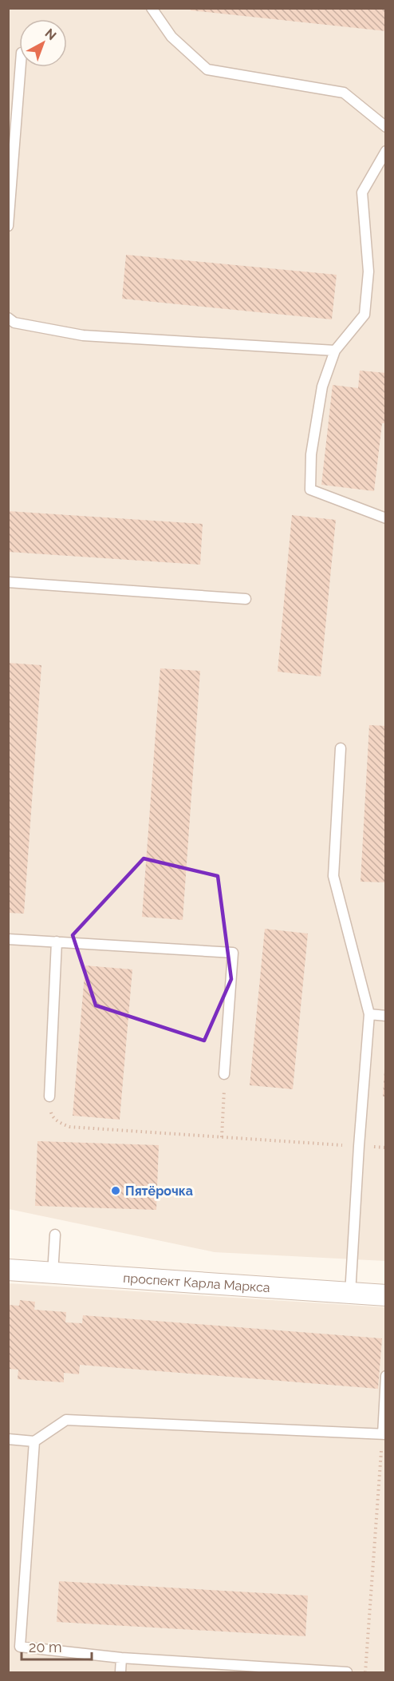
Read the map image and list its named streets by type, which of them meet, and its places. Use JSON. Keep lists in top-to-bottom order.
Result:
{
  "streets": {
    "street": ["проспект Карла Маркса"]
  },
  "places": ["Пятёрочка"],
  "scale_bar": "20 m",
  "north": "top right"
}
